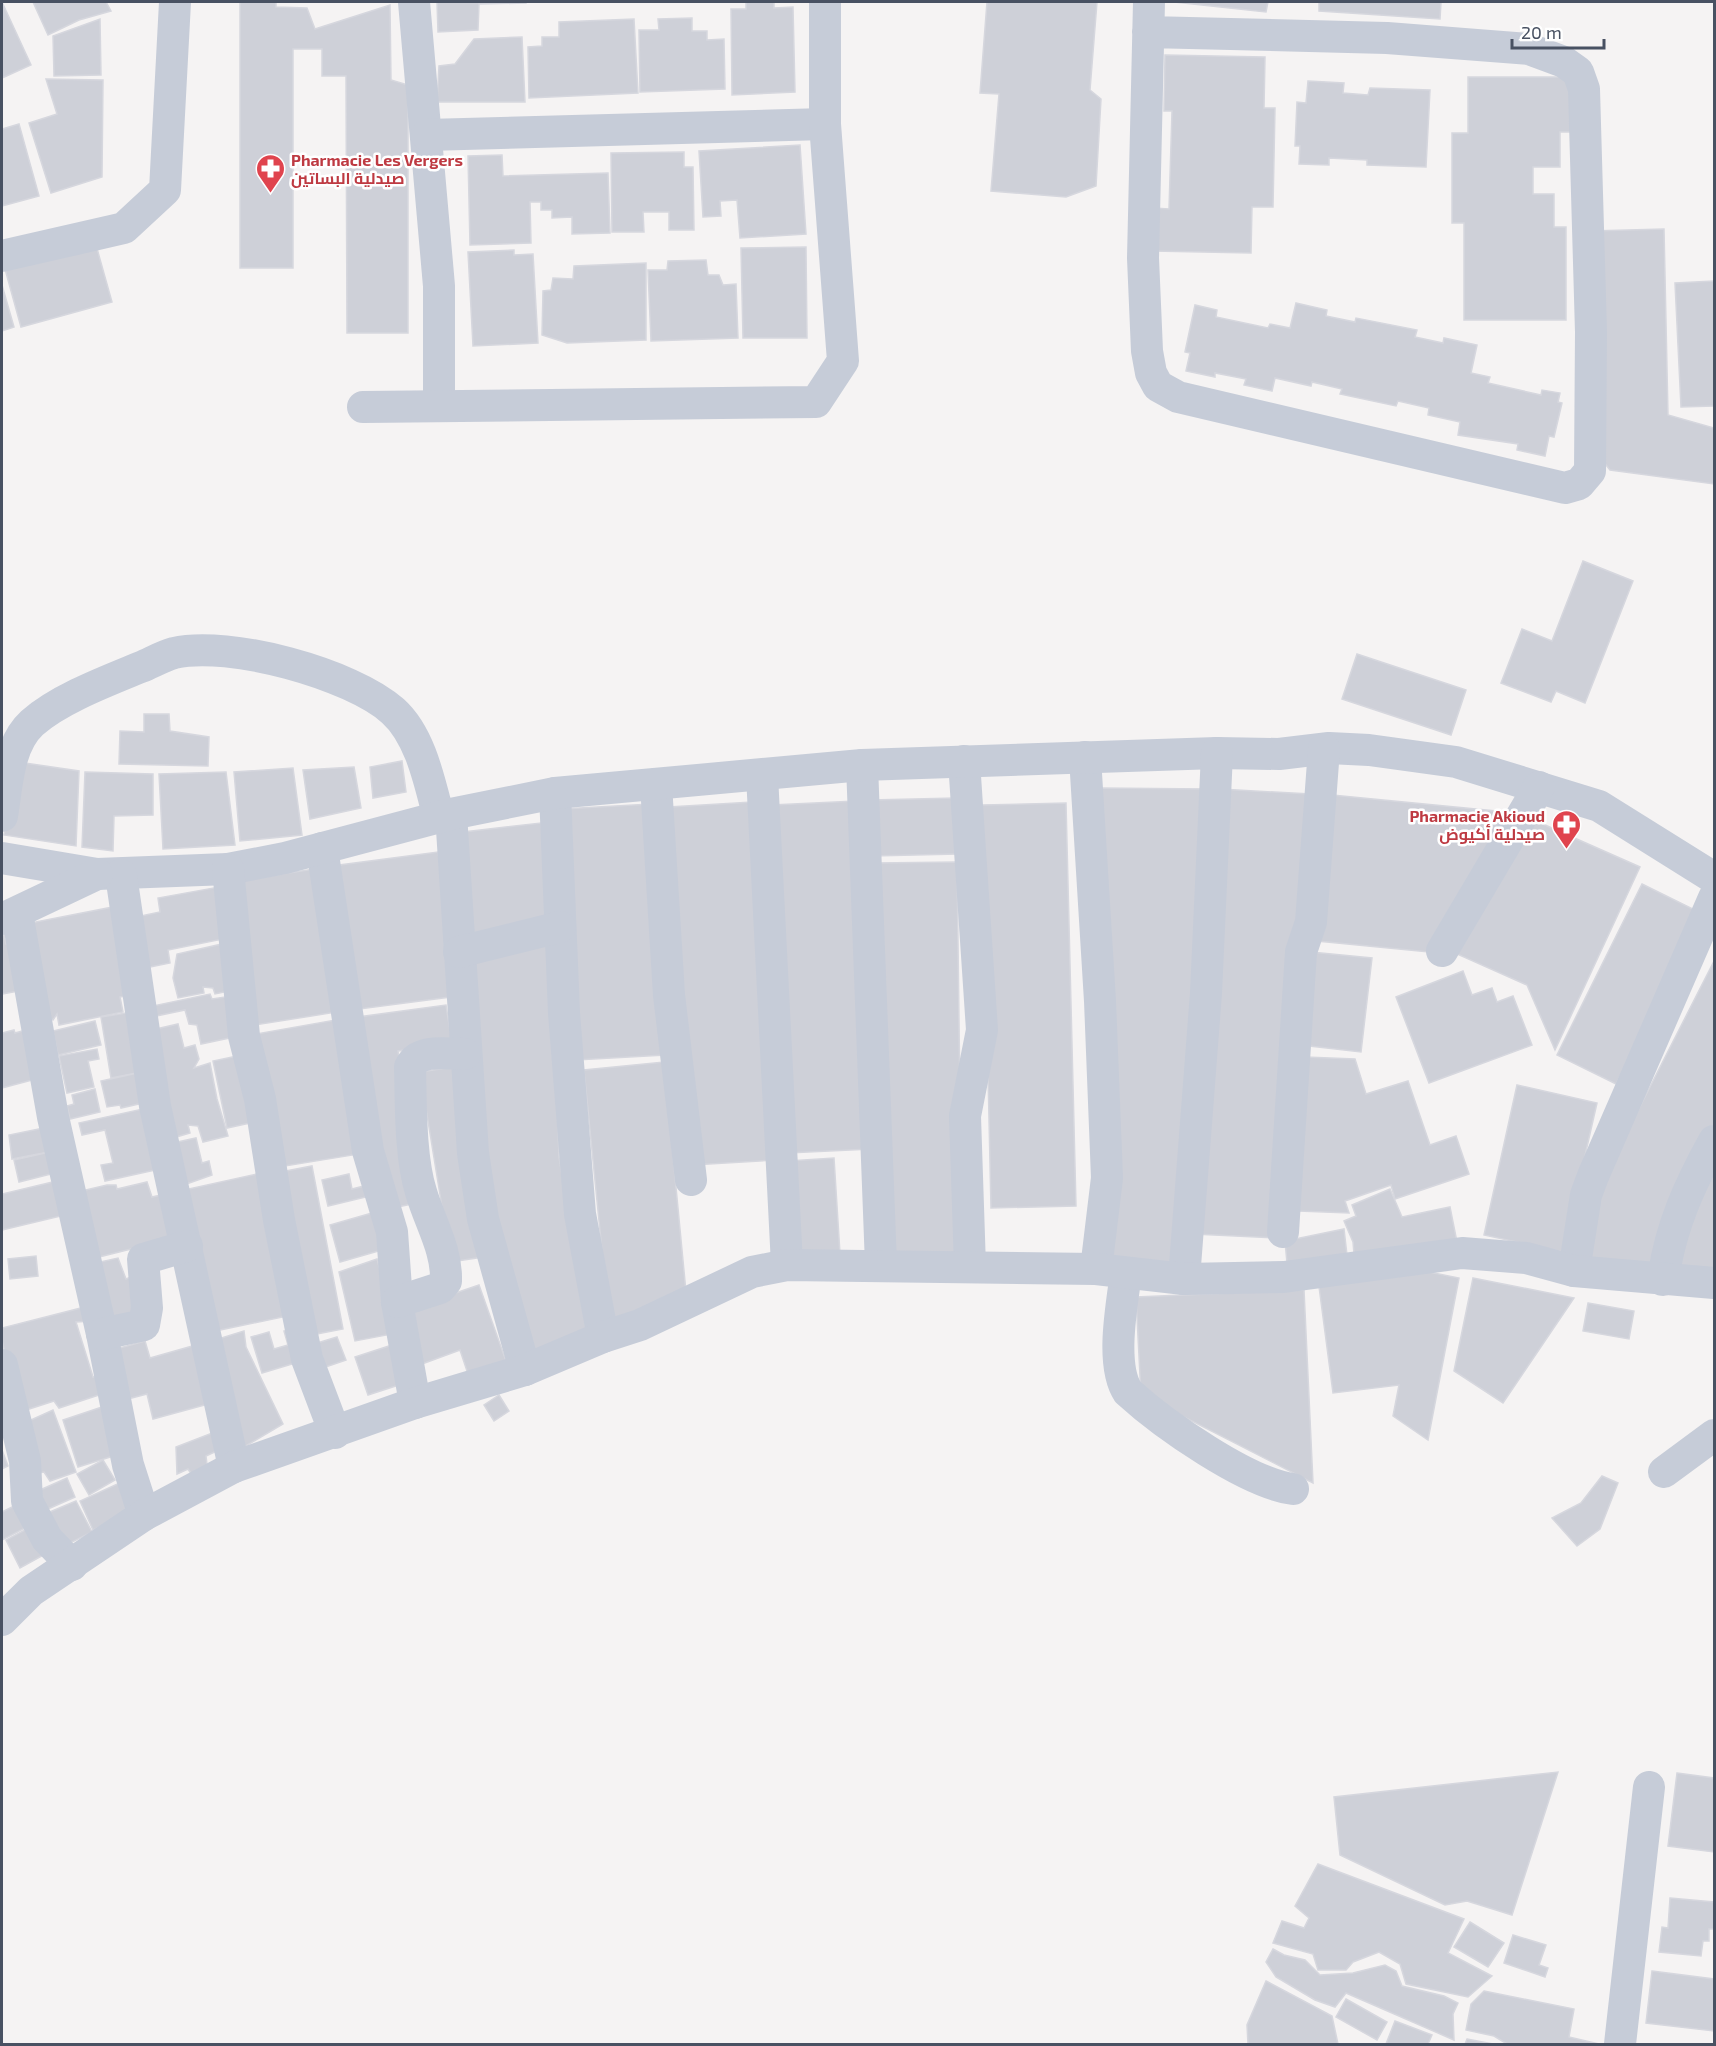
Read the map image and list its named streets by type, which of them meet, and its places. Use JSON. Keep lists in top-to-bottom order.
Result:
{
  "places": {
    "pharmacy": ["Pharmacie Les Vergers صيدلية البساتين", "Pharmacie Akioud صيدلية أكيوض"]
  },
  "scale_bar": "20 m"
}
